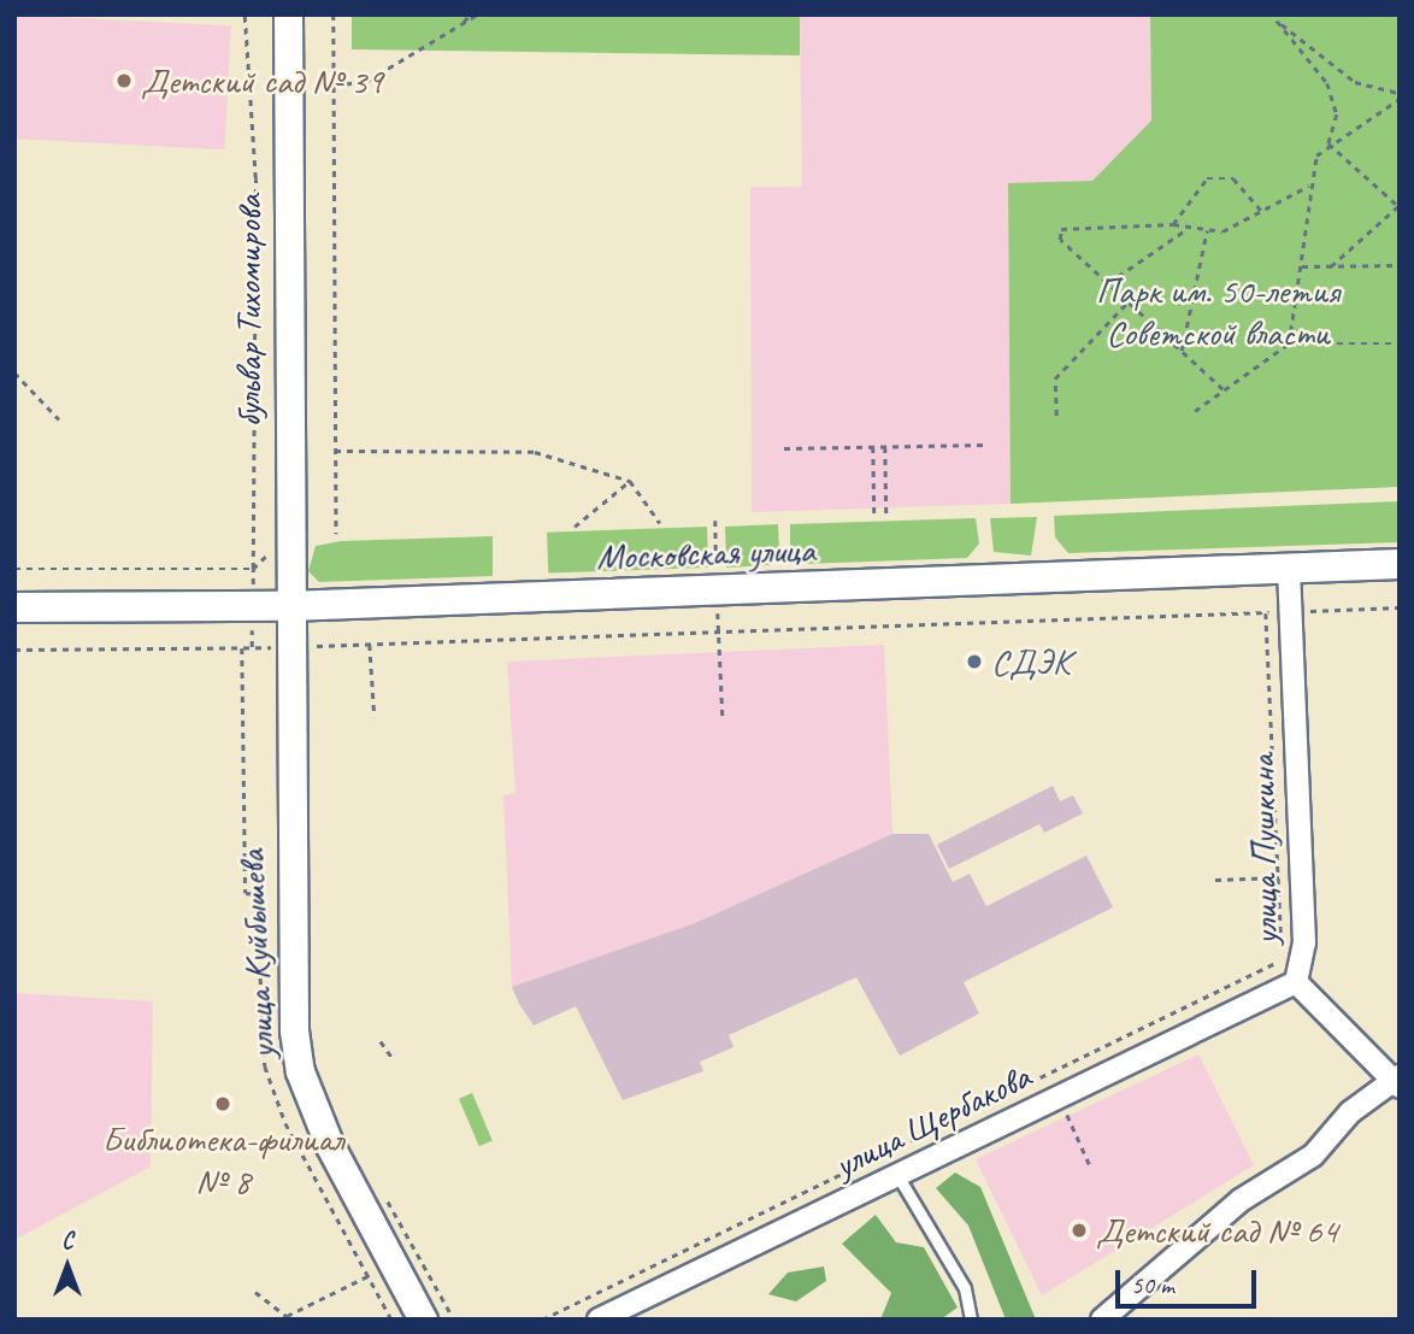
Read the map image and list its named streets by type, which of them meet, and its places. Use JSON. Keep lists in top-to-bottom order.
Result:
{
  "streets": {
    "main road": ["Московская улица"],
    "street": [
      "бульвар Тихомирова",
      "улица Пушкина",
      "улица Куйбышева",
      "улица Щербакова"
    ]
  },
  "crossings": [
    ["бульвар Тихомирова", "Московская улица"],
    ["бульвар Тихомирова", "улица Куйбышева"],
    ["Московская улица", "улица Пушкина"],
    ["Московская улица", "улица Куйбышева"],
    ["улица Пушкина", "улица Щербакова"]
  ],
  "parks": ["Парк им. 50-летия Советской власти"],
  "places": [
    "Детский сад № 39",
    "СДЭК",
    "Библиотека-филиал № 8",
    "Детский сад № 64"
  ],
  "scale_bar": "50 m",
  "north": "top"
}
